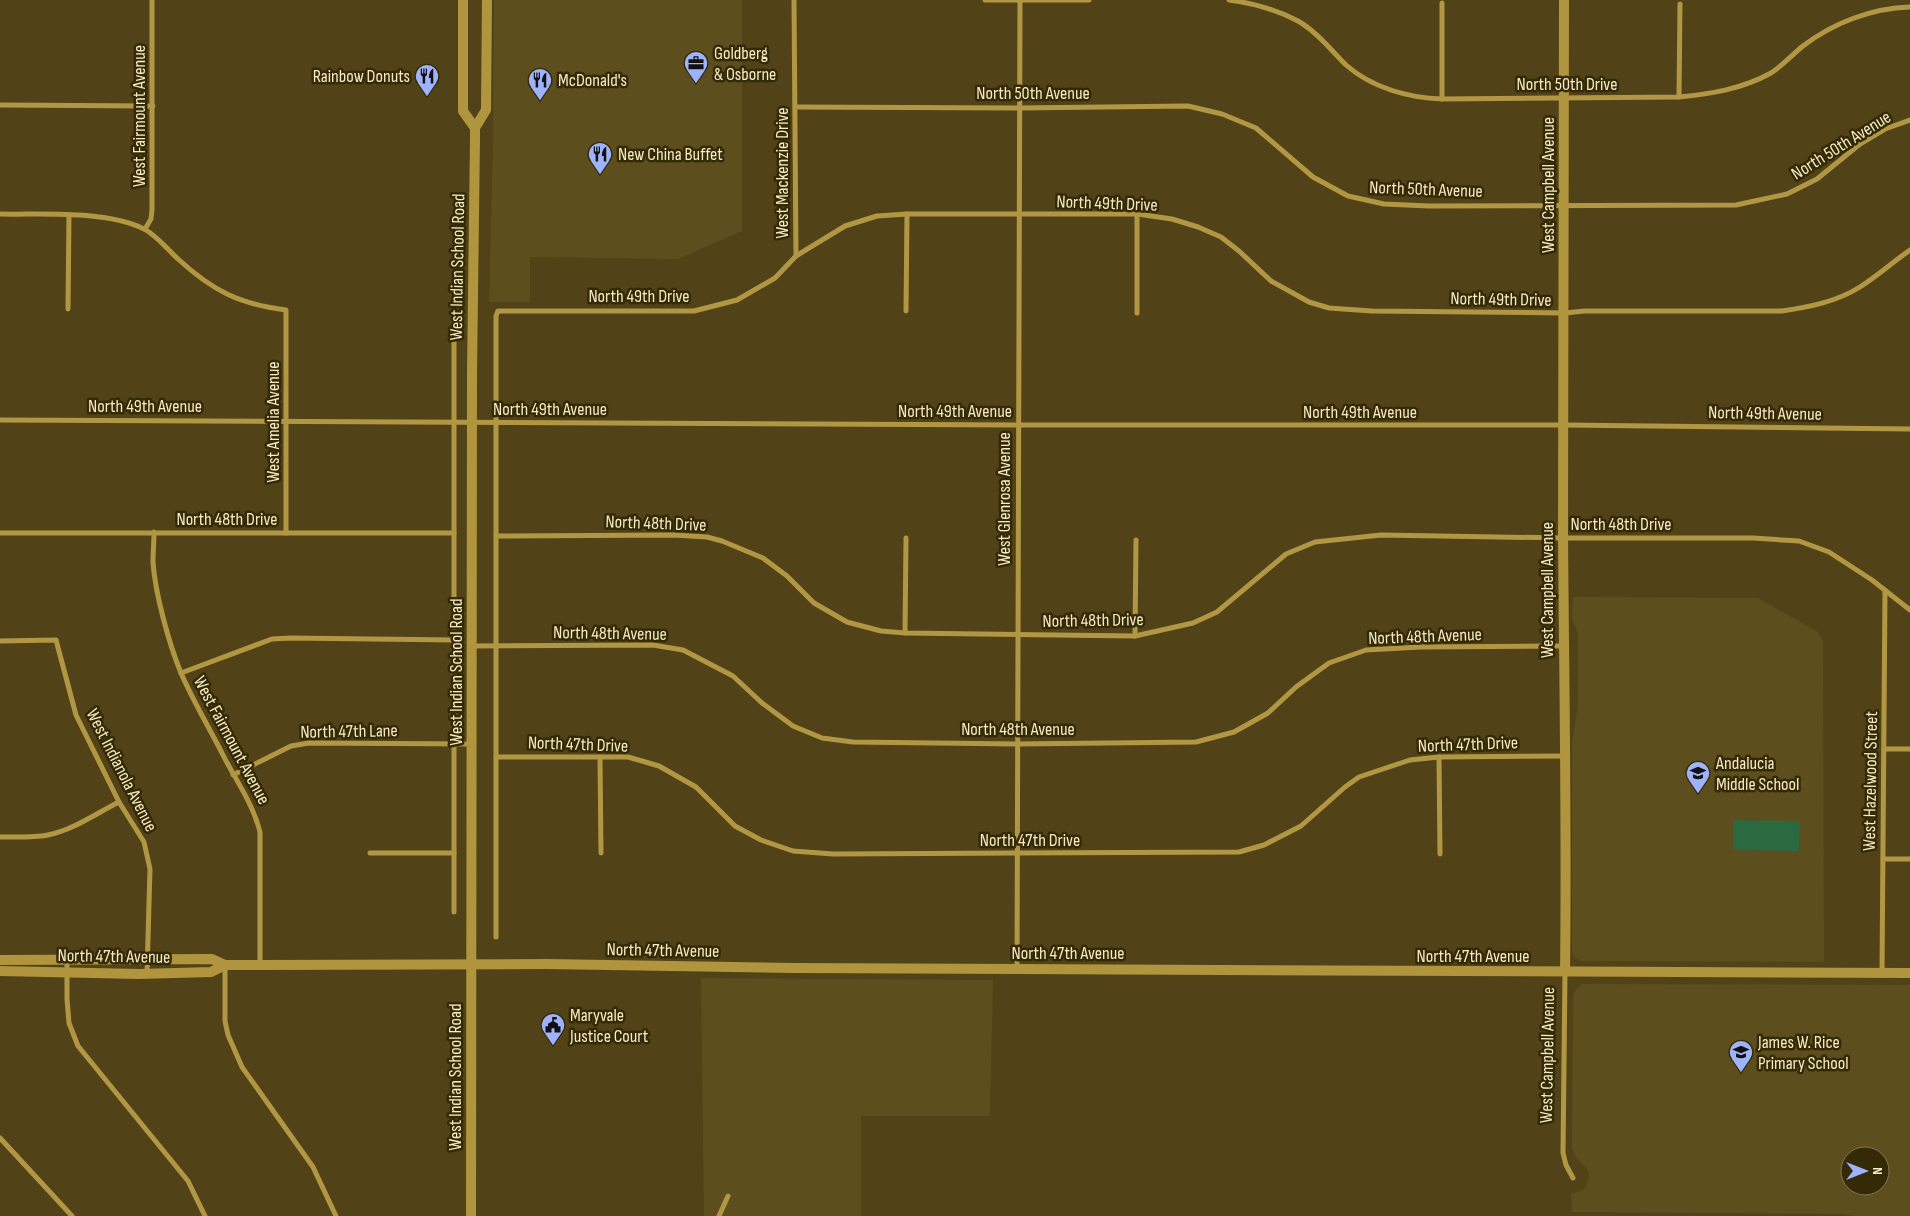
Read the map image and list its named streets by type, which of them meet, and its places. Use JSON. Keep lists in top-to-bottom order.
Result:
{
  "streets": {
    "street": [
      "North 50th Drive",
      "North 50th Avenue",
      "West Fairmount Avenue",
      "West Mackenzie Drive",
      "West Campbell Avenue",
      "North 49th Drive",
      "West Indian School Road",
      "North 49th Avenue",
      "West Amelia Avenue",
      "West Glenrosa Avenue",
      "North 48th Drive",
      "North 48th Avenue",
      "North 47th Lane",
      "North 47th Drive",
      "West Indianola Avenue",
      "West Hazelwood Street",
      "North 47th Avenue"
    ]
  },
  "crossings": [
    ["North 50th Drive", "West Campbell Avenue"],
    ["North 50th Avenue", "West Mackenzie Drive"],
    ["North 50th Avenue", "West Campbell Avenue"],
    ["North 50th Avenue", "West Glenrosa Avenue"],
    ["West Fairmount Avenue", "West Amelia Avenue"],
    ["West Fairmount Avenue", "North 48th Drive"],
    ["West Fairmount Avenue", "North 47th Lane"],
    ["West Fairmount Avenue", "North 47th Avenue"],
    ["West Mackenzie Drive", "North 49th Drive"],
    ["West Campbell Avenue", "North 49th Drive"],
    ["West Campbell Avenue", "North 49th Avenue"],
    ["West Campbell Avenue", "North 48th Drive"],
    ["West Campbell Avenue", "North 48th Avenue"],
    ["West Campbell Avenue", "North 47th Drive"],
    ["West Campbell Avenue", "North 47th Avenue"],
    ["North 49th Drive", "North 49th Avenue"],
    ["North 49th Drive", "West Glenrosa Avenue"],
    ["West Indian School Road", "North 49th Avenue"],
    ["West Indian School Road", "North 48th Drive"],
    ["West Indian School Road", "North 48th Avenue"],
    ["West Indian School Road", "North 47th Lane"],
    ["West Indian School Road", "North 47th Avenue"],
    ["North 49th Avenue", "West Amelia Avenue"],
    ["North 49th Avenue", "West Glenrosa Avenue"],
    ["West Amelia Avenue", "North 48th Drive"],
    ["West Glenrosa Avenue", "North 48th Drive"],
    ["West Glenrosa Avenue", "North 48th Avenue"],
    ["West Glenrosa Avenue", "North 47th Drive"],
    ["West Glenrosa Avenue", "North 47th Avenue"],
    ["North 48th Drive", "West Hazelwood Street"],
    ["West Indianola Avenue", "North 47th Avenue"],
    ["West Hazelwood Street", "North 47th Avenue"]
  ],
  "places": {
    "office": ["Goldberg & Osborne"],
    "restaurant": ["Rainbow Donuts", "McDonald's", "New China Buffet"],
    "school or university": ["Andalucia Middle School", "James W. Rice Primary School"],
    "public building": ["Maryvale Justice Court"]
  },
  "north": "right"
}
